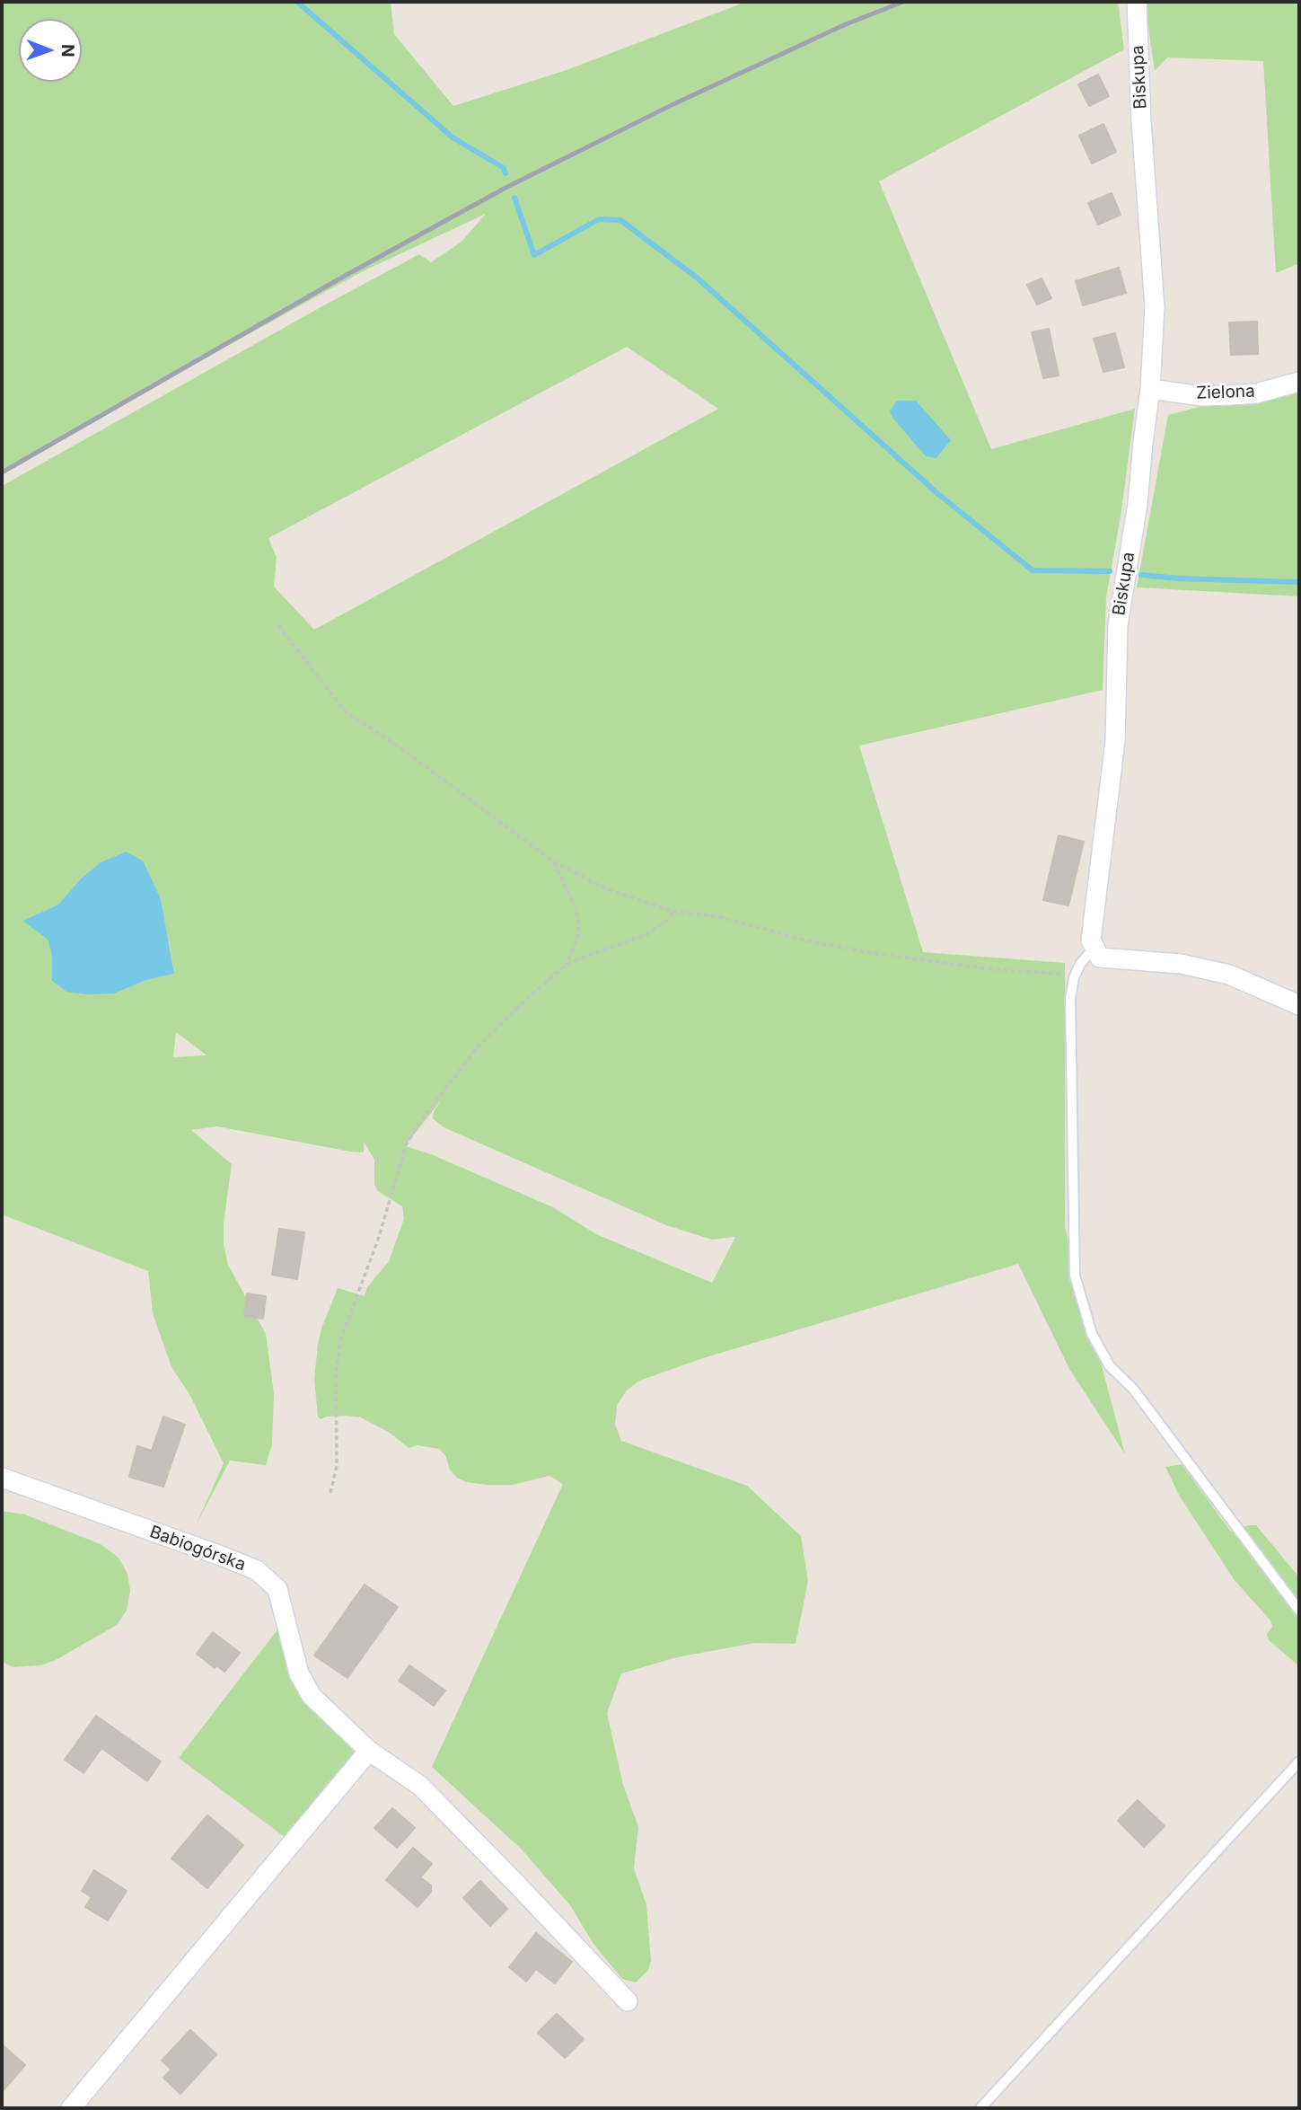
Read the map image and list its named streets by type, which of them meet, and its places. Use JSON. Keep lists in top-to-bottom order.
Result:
{
  "streets": {
    "street": ["Biskupa", "Zielona", "Babiogórska"]
  },
  "crossings": [
    ["Biskupa", "Zielona"]
  ],
  "north": "right"
}
